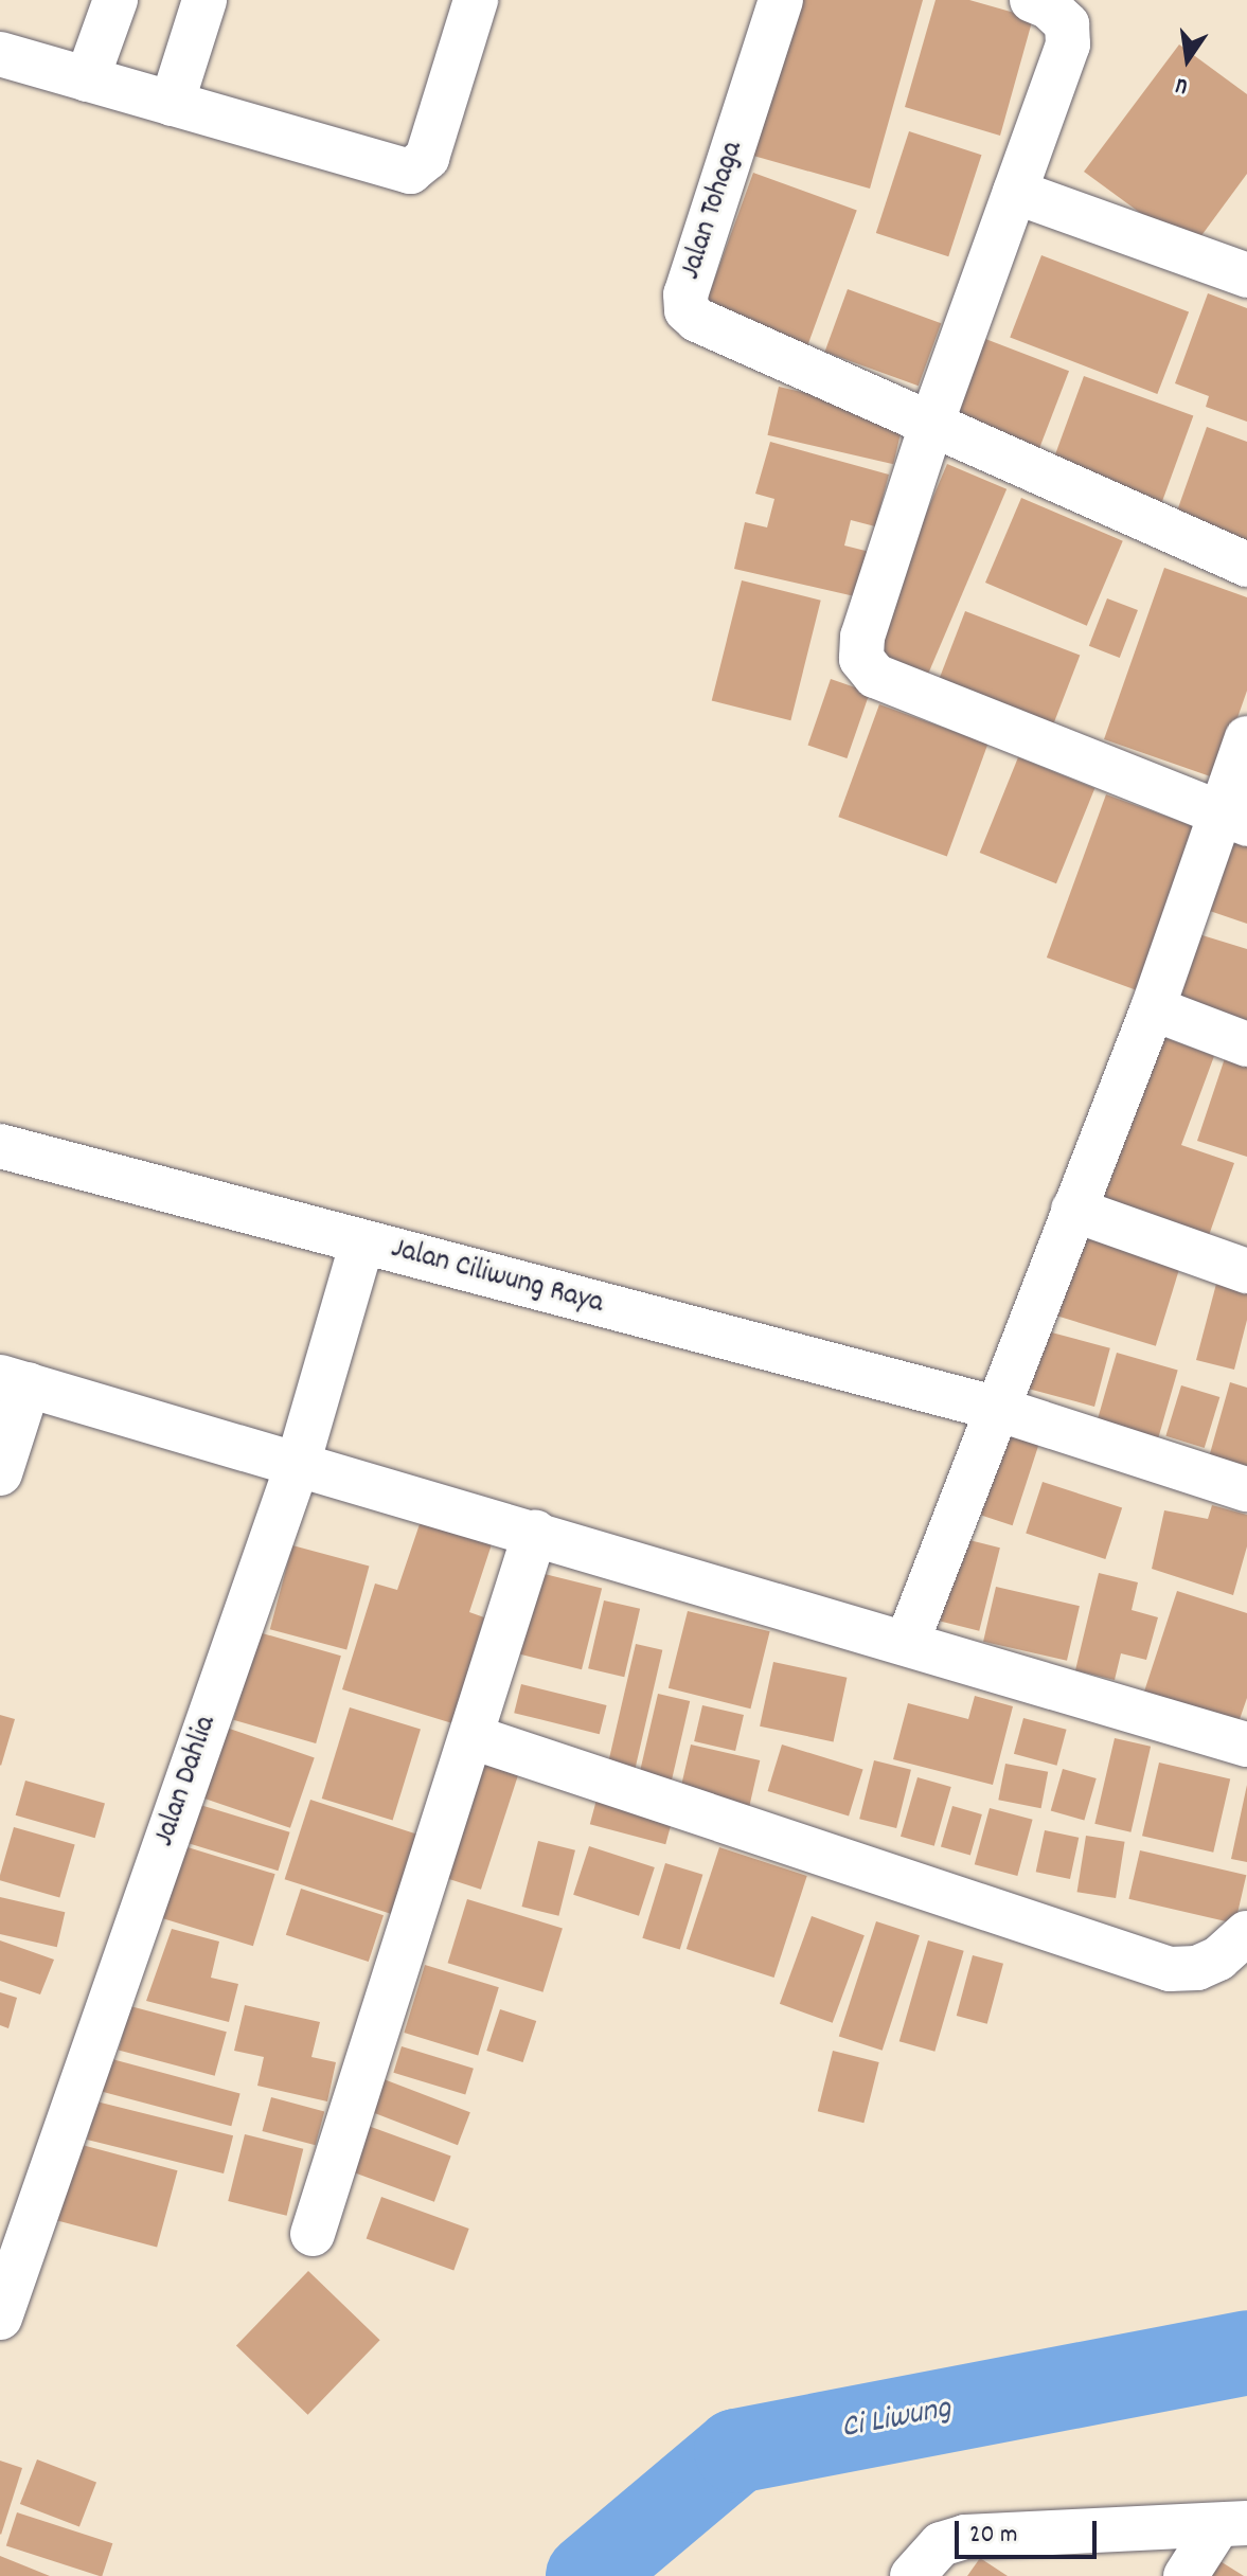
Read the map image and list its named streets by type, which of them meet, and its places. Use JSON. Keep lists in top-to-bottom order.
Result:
{
  "streets": {
    "street": ["Jalan Tohaga", "Jalan Ciliwung Raya", "Jalan Dahlia"]
  },
  "crossings": [
    ["Jalan Ciliwung Raya", "Jalan Dahlia"]
  ],
  "water": ["Ci Liwung"],
  "scale_bar": "20 m",
  "north": "bottom"
}
